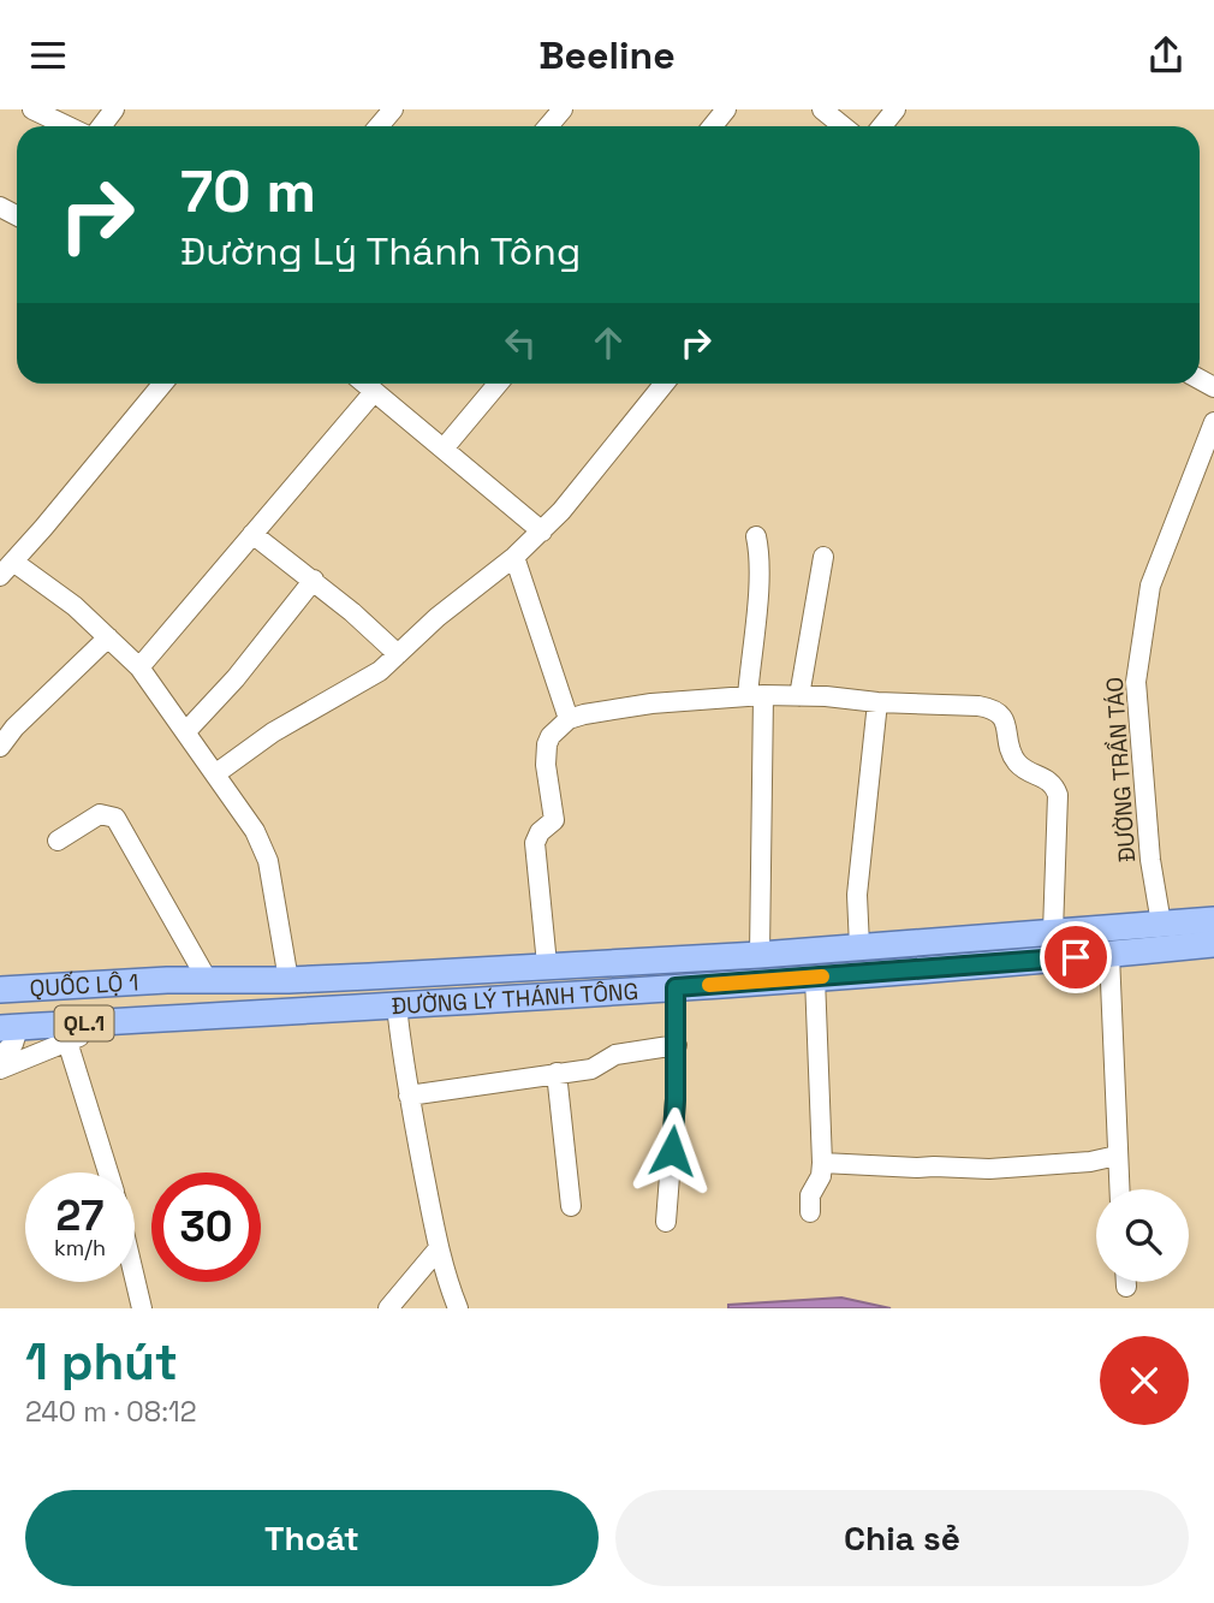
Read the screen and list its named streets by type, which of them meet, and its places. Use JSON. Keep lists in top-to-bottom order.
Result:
{
  "streets": {
    "main road": ["QUỐC LỘ 1", "ĐƯỜNG LÝ THÁNH TÔNG", "QL.1"],
    "street": ["ĐƯỜNG TRẦN TÁO"]
  },
  "crossings": [
    ["ĐƯỜNG TRẦN TÁO", "ĐƯỜNG LÝ THÁNH TÔNG"],
    ["QUỐC LỘ 1", "ĐƯỜNG LÝ THÁNH TÔNG"]
  ],
  "page": {
    "header": "Beeline",
    "turn": ["70 m", "Đường Lý Thánh Tông"],
    "speed": "27 km/h",
    "limit": "30",
    "heading": ["1 phút", "240 m · 08:12"],
    "buttons": ["Thoát", "Chia sẻ"]
  }
}
